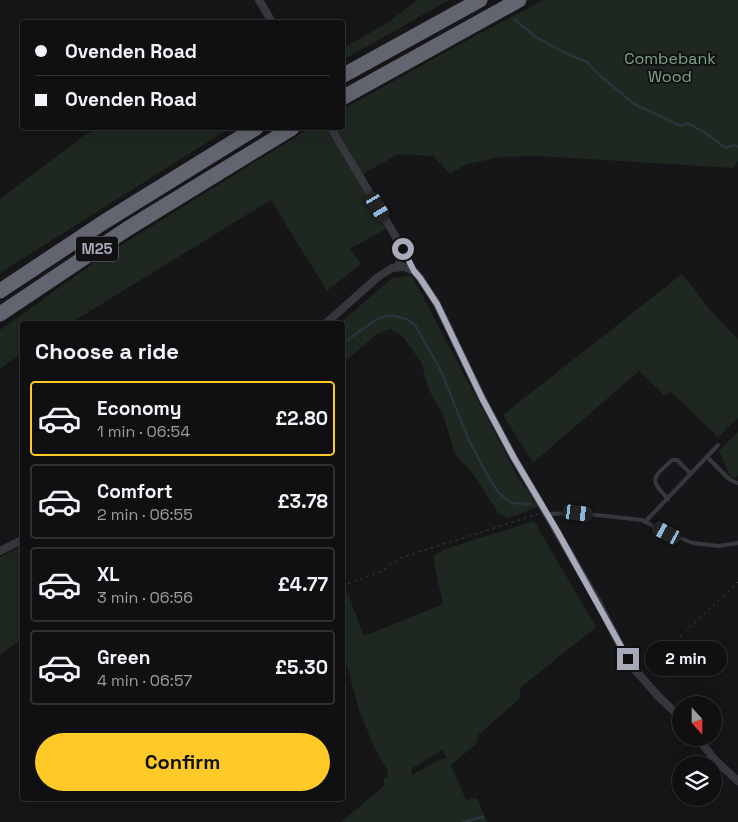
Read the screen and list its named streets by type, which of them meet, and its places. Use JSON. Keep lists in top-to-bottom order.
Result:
{
  "streets": {
    "highway": ["M25"]
  },
  "parks": ["Combebank Wood"],
  "north": "bottom",
  "page": {
    "banner": ["Ovenden Road", "Ovenden Road"],
    "heading": "Choose a ride",
    "list": [
      {
        "name": "Economy",
        "note": "1 min · 06:54",
        "value": "£2.80"
      },
      {
        "name": "Comfort",
        "note": "2 min · 06:55",
        "value": "£3.78"
      },
      {
        "name": "XL",
        "note": "3 min · 06:56",
        "value": "£4.77"
      },
      {
        "name": "Green",
        "note": "4 min · 06:57",
        "value": "£5.30"
      }
    ],
    "bubble": "2 min",
    "buttons": "Confirm"
  }
}
